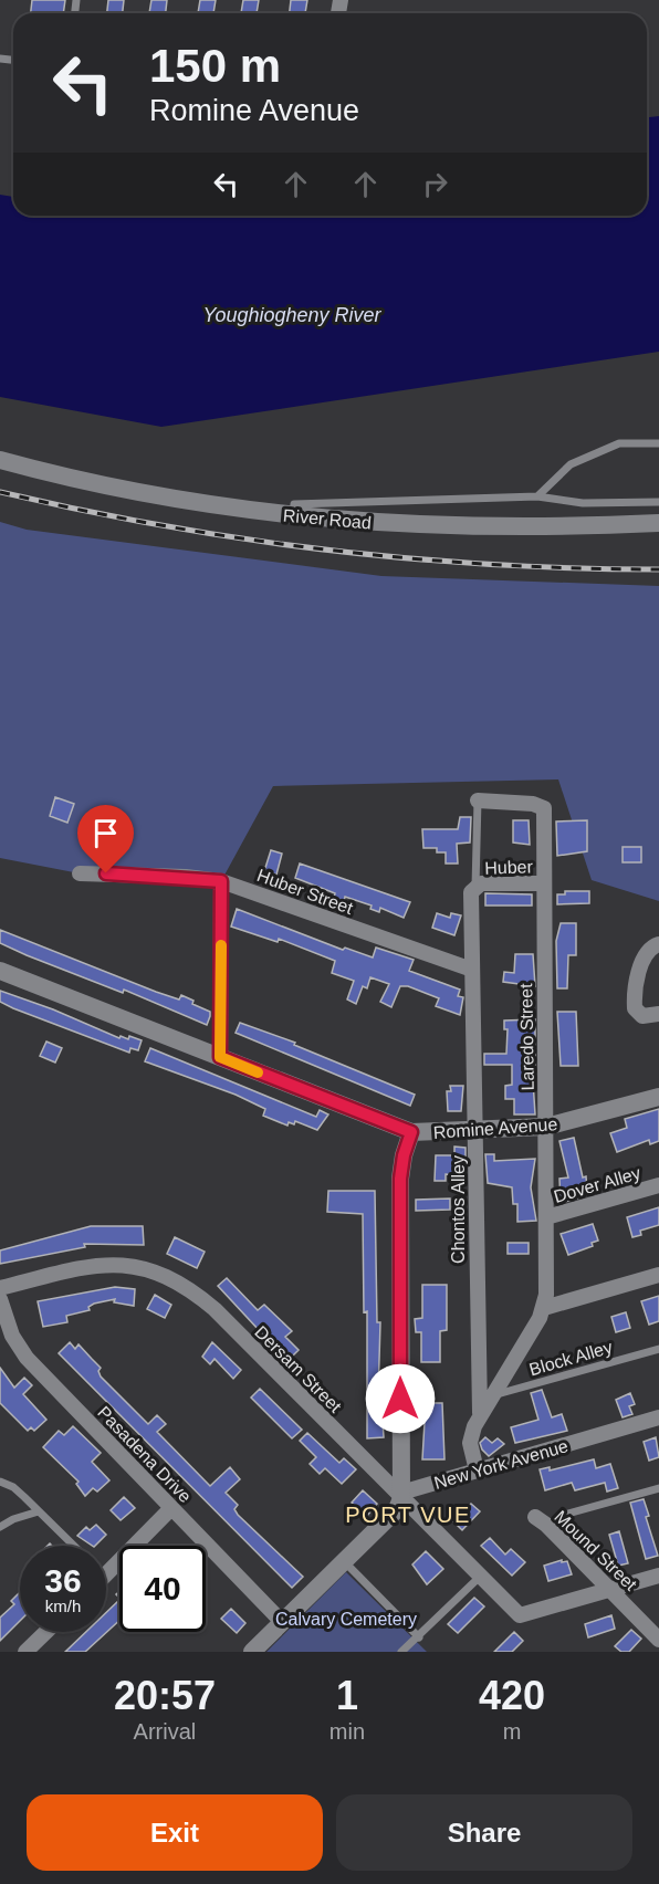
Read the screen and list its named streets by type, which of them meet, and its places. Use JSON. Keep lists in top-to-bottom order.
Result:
{
  "streets": {
    "street": [
      "River Road",
      "Huber",
      "Huber Street",
      "Laredo Street",
      "Romine Avenue",
      "Dover Alley",
      "Chontos Alley",
      "Dersam Street",
      "Pasadena Drive",
      "New York Avenue",
      "Mound Street"
    ],
    "lane": ["Block Alley"]
  },
  "crossings": [
    ["Huber", "Laredo Street"],
    ["Huber", "Chontos Alley"],
    ["Huber Street", "Chontos Alley"],
    ["Laredo Street", "Romine Avenue"],
    ["Laredo Street", "Dover Alley"],
    ["Laredo Street", "Chontos Alley"],
    ["Laredo Street", "Block Alley"],
    ["Laredo Street", "New York Avenue"],
    ["Romine Avenue", "Chontos Alley"],
    ["Dersam Street", "New York Avenue"],
    ["Dersam Street", "Mound Street"]
  ],
  "districts": ["PORT VUE"],
  "water": ["Youghiogheny River"],
  "parks": ["Calvary Cemetery"],
  "page": {
    "turn": ["150 m", "Romine Avenue"],
    "speed": "36 km/h",
    "limit": "40",
    "eta": [
      "20:57",
      "Arrival",
      "1",
      "min",
      "420",
      "m"
    ],
    "buttons": ["Exit", "Share"]
  }
}
